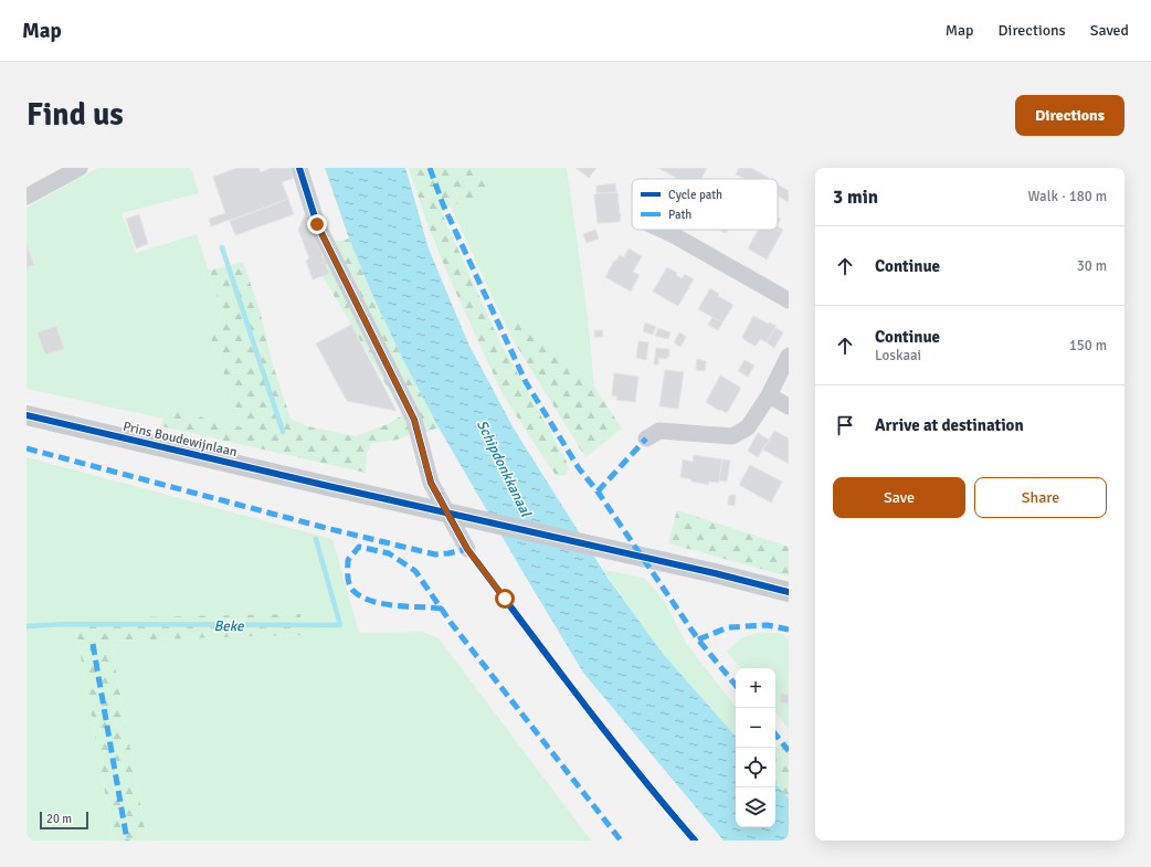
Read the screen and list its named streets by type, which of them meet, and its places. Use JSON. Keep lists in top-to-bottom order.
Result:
{
  "streets": {
    "main road": ["Prins Boudewijnlaan"]
  },
  "water": ["Schipdonkkanaal", "Beke"],
  "legend": ["Cycle path", "Path"],
  "scale_bar": "20 m",
  "page": {
    "header": "Map",
    "nav": ["Map", "Directions", "Saved"],
    "buttons": [
      "Directions",
      ["Save", "Share"]
    ],
    "title": "Find us",
    "heading": ["3 min", "Walk · 180 m"],
    "list": [
      ["Continue", "30 m"],
      ["Continue", "Loskaai", "150 m"],
      "Arrive at destination"
    ],
    "map_buttons": ["+", "−"],
    "scale": "20 m"
  }
}
